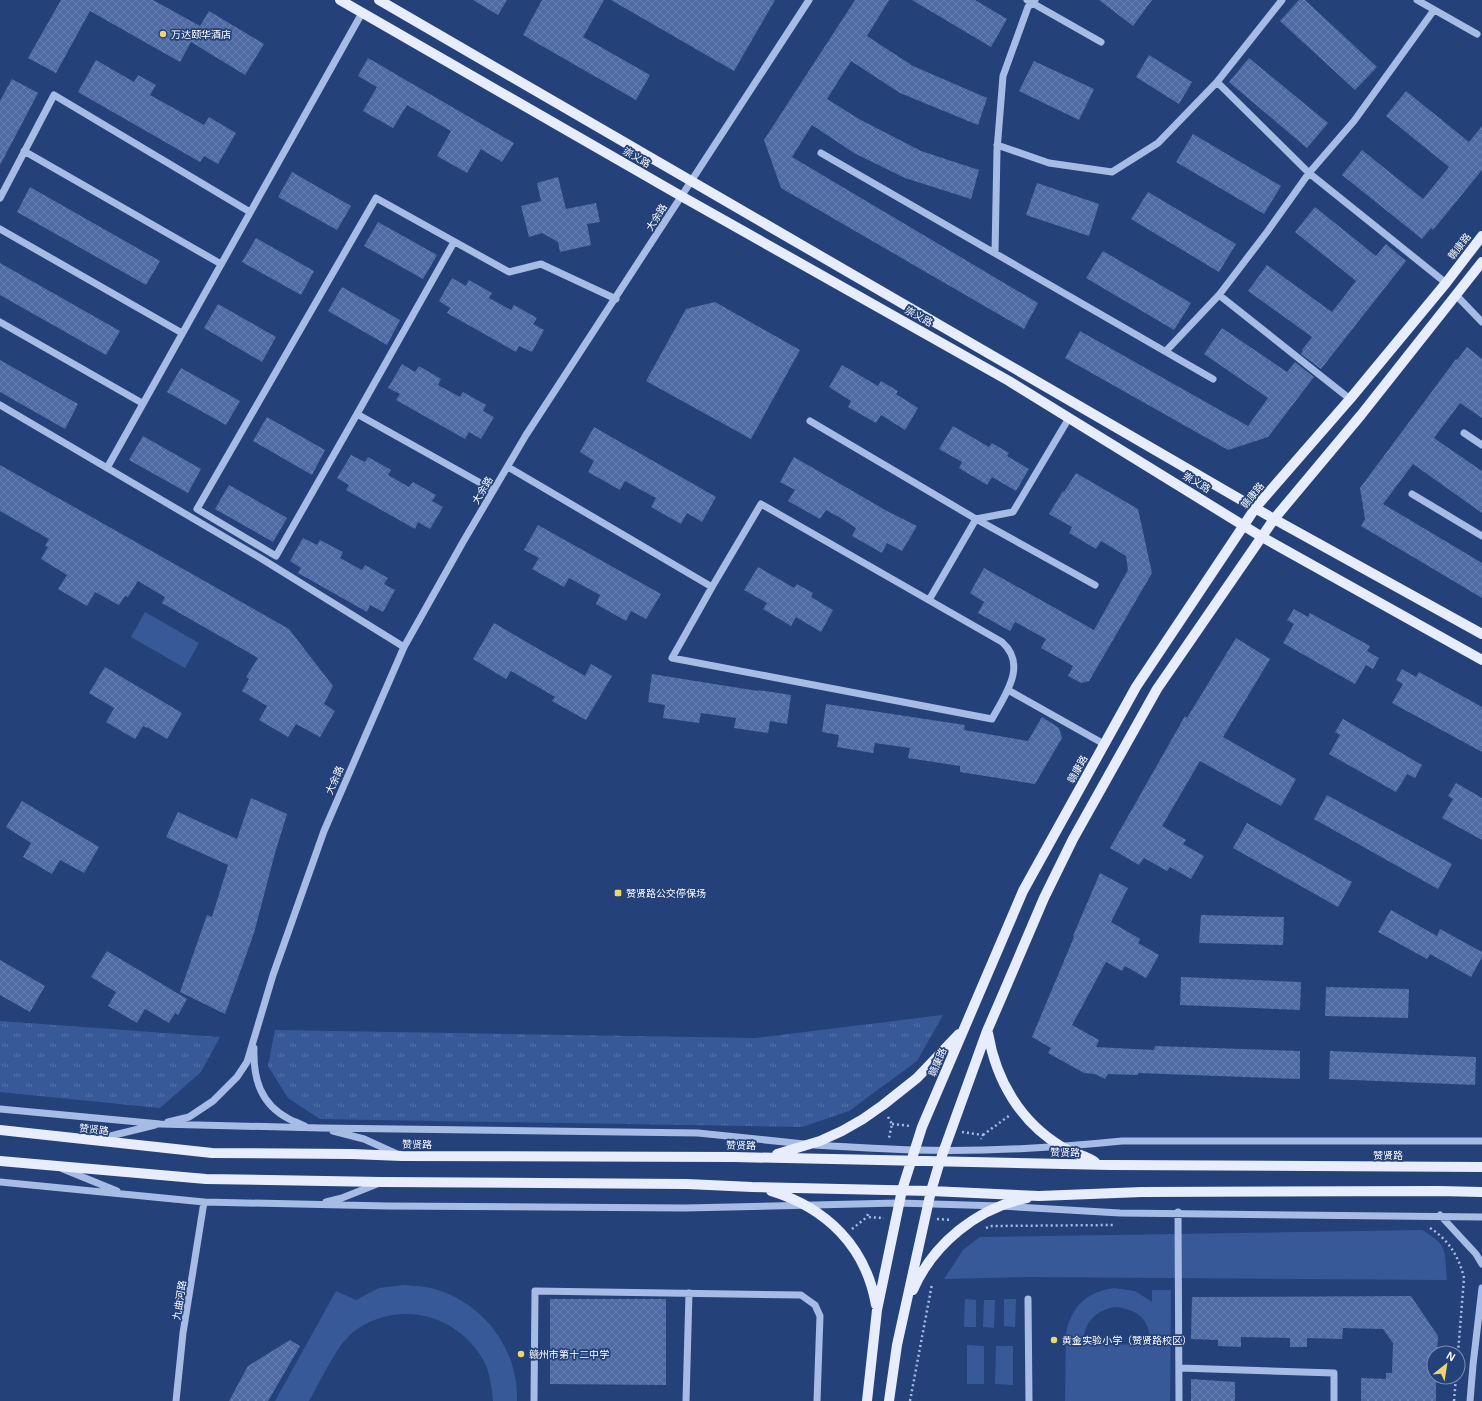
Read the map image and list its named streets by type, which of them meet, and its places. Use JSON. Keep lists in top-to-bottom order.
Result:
{
  "streets": {
    "main road": ["崇义路", "赣康路", "赞贤路"],
    "street": ["大余路", "九曲河路"]
  },
  "crossings": [
    ["崇义路", "大余路"],
    ["崇义路", "赣康路"],
    ["赣康路", "赞贤路"]
  ],
  "places": {
    "other": ["万达颐华酒店", "黄金实验小学（赞贤路校区）", "赣州市第十二中学"],
    "transit": ["赞贤路公交停保场"]
  },
  "north": "top right"
}
